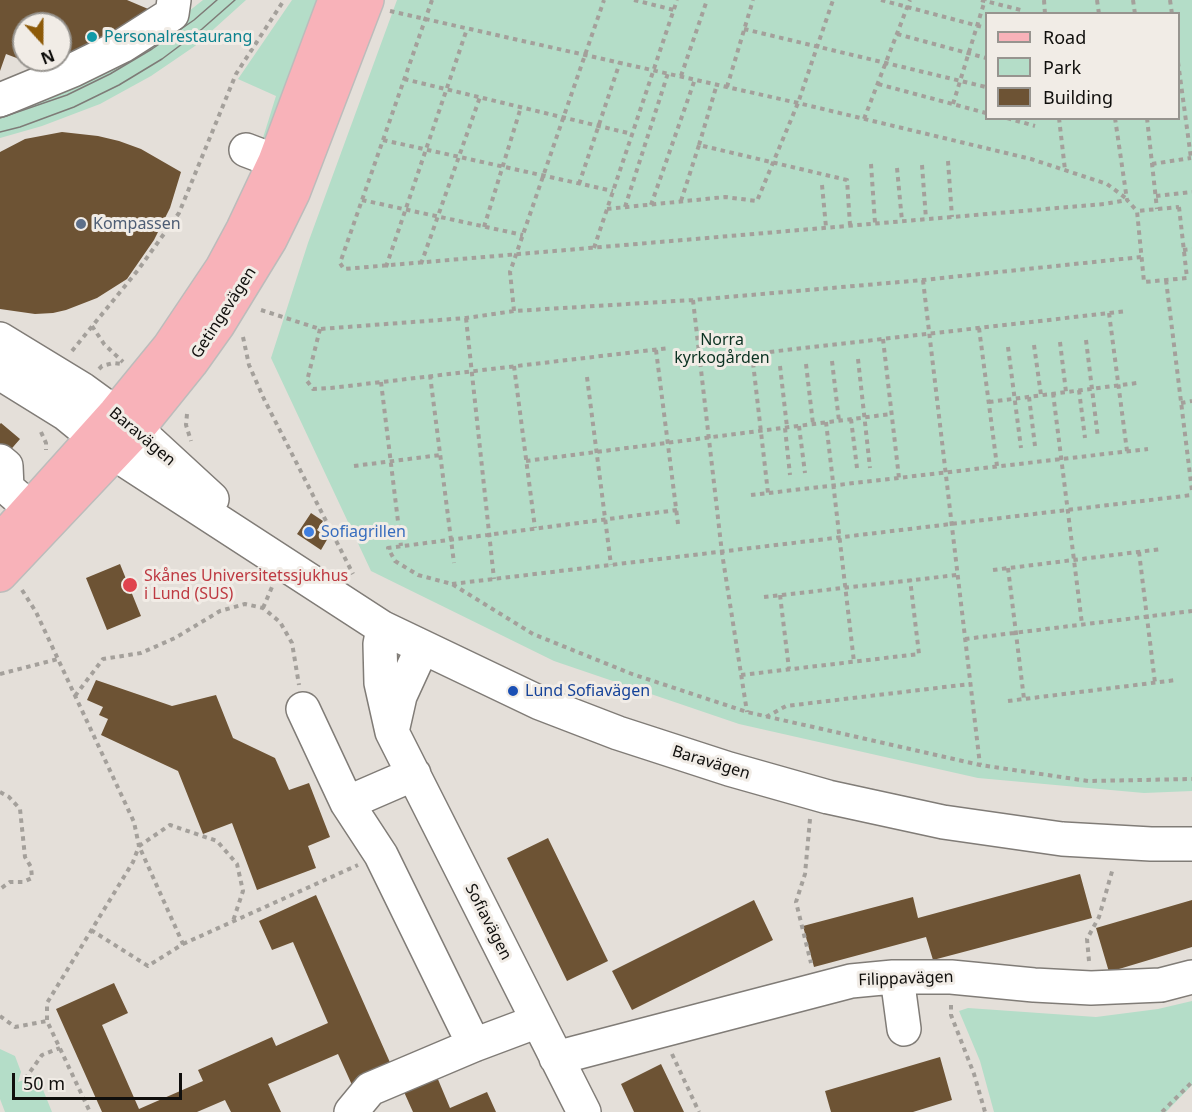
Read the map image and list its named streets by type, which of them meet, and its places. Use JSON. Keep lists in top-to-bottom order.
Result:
{
  "streets": {
    "main road": ["Getingevägen"],
    "street": ["Baravägen", "Sofiavägen", "Filippavägen"]
  },
  "crossings": [
    ["Getingevägen", "Baravägen"],
    ["Baravägen", "Sofiavägen"],
    ["Sofiavägen", "Filippavägen"]
  ],
  "parks": ["Norra kyrkogården"],
  "places": [
    "Personalrestaurang",
    "Kompassen",
    "Sofiagrillen",
    "Skånes Universitetssjukhus i Lund (SUS)",
    "Lund Sofiavägen"
  ],
  "legend": ["Road", "Park", "Building"],
  "scale_bar": "50 m",
  "north": "bottom"
}
